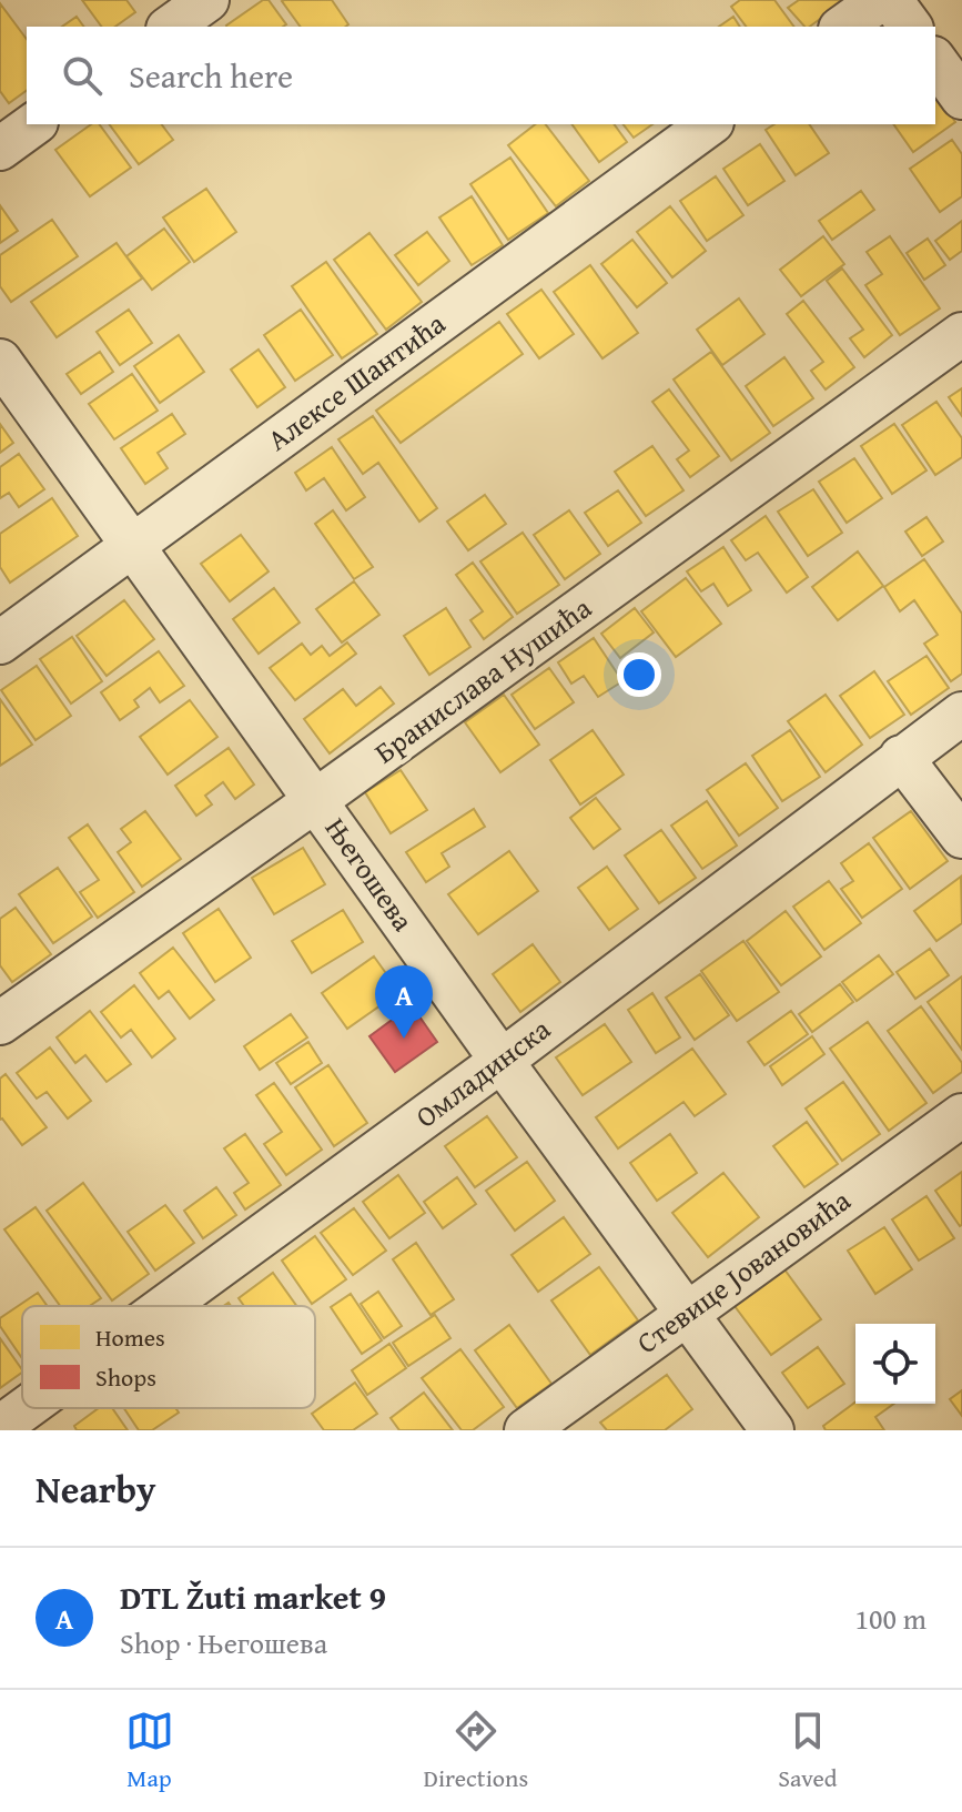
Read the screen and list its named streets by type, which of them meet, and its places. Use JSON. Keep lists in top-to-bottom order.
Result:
{
  "streets": {
    "street": [
      "Алексе Шантића",
      "Бранислава Нушића",
      "Његошева",
      "Омладинска",
      "Стевице Јовановића"
    ]
  },
  "crossings": [
    ["Алексе Шантића", "Његошева"],
    ["Бранислава Нушића", "Његошева"],
    ["Његошева", "Омладинска"],
    ["Његошева", "Стевице Јовановића"]
  ],
  "legend": ["Homes", "Shops"],
  "page": {
    "search": "Search here",
    "pins": "A",
    "heading": "Nearby",
    "list": [
      {
        "mark": "A",
        "name": "DTL Žuti market 9",
        "note": "Shop · Његошева",
        "value": "100 m"
      }
    ],
    "nav": ["Map", "Directions", "Saved"]
  }
}
